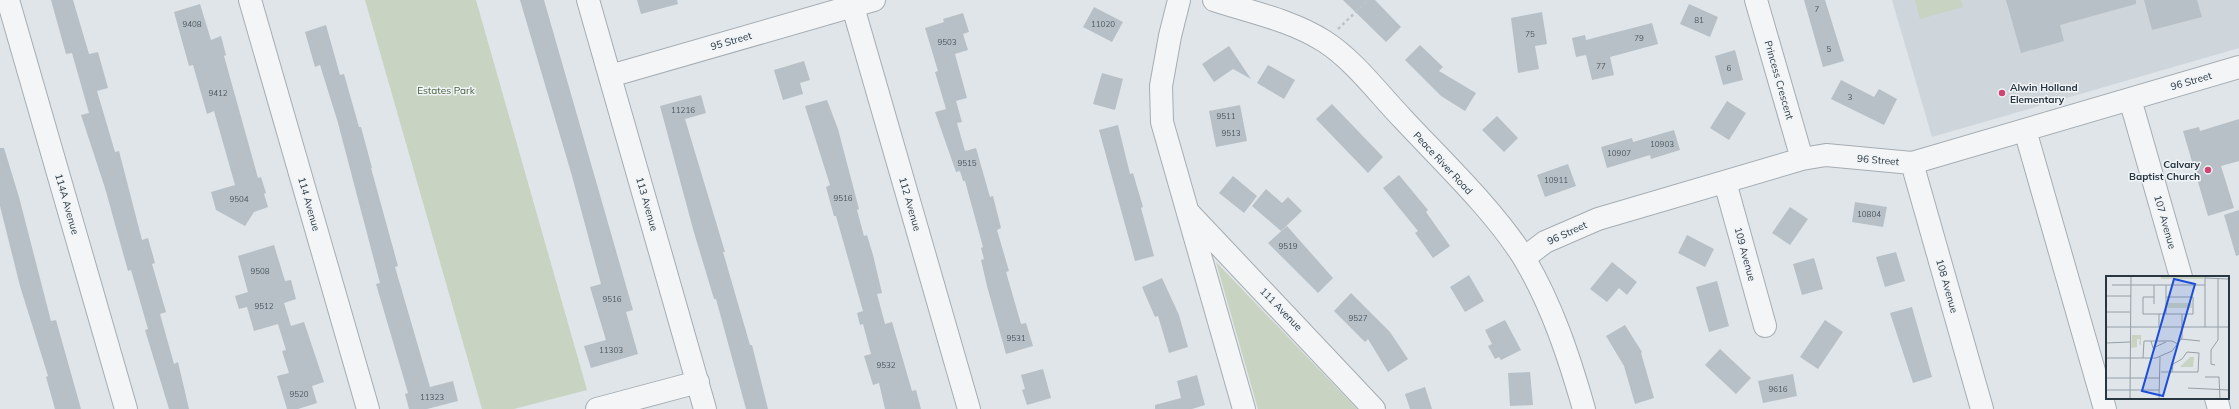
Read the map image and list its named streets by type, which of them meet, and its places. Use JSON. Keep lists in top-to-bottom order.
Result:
{
  "streets": {
    "street": [
      "95 Street",
      "Princess Crescent",
      "96 Street",
      "Peace River Road",
      "114A Avenue",
      "114 Avenue",
      "113 Avenue",
      "112 Avenue",
      "107 Avenue",
      "109 Avenue",
      "108 Avenue",
      "111 Avenue"
    ]
  },
  "crossings": [
    ["95 Street", "113 Avenue"],
    ["95 Street", "112 Avenue"],
    ["Princess Crescent", "96 Street"],
    ["96 Street", "Peace River Road"],
    ["96 Street", "107 Avenue"],
    ["96 Street", "109 Avenue"],
    ["96 Street", "108 Avenue"]
  ],
  "parks": ["Estates Park"],
  "places": ["Alwin Holland Elementary", "Calvary Baptist Church"],
  "house_numbers": [
    "7",
    "81",
    "9408",
    "11020",
    "75",
    "79",
    "9503",
    "5",
    "77",
    "6",
    "9412",
    "3",
    "11216",
    "9511",
    "9513",
    "10903",
    "10907",
    "9515",
    "10911",
    "9516",
    "9504",
    "10804",
    "9519",
    "9508",
    "9516",
    "9512",
    "9527",
    "9531",
    "11303",
    "9532",
    "9616",
    "9520",
    "11323"
  ]
}
